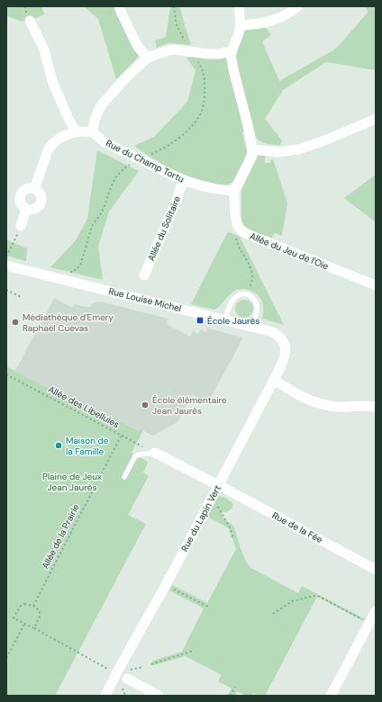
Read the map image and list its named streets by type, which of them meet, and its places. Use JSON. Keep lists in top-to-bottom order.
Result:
{
  "streets": {
    "street": [
      "Rue du Champ Tortu",
      "Allée du Solitaire",
      "Allée du Jeu de l'Oie",
      "Rue Louise Michel",
      "Rue du Lapin Vert",
      "Rue de la Fée"
    ],
    "path": ["Allée des Libellules", "Allée de la Prairie"]
  },
  "crossings": [
    ["Rue du Champ Tortu", "Allée du Solitaire"],
    ["Rue du Champ Tortu", "Allée du Jeu de l'Oie"],
    ["Rue Louise Michel", "Rue du Lapin Vert"],
    ["Allée des Libellules", "Rue de la Fée"],
    ["Allée des Libellules", "Allée de la Prairie"],
    ["Rue du Lapin Vert", "Rue de la Fée"]
  ],
  "parks": ["Plaine de Jeux Jean Jaurès"],
  "places": {
    "transit": ["École Jaurès"],
    "other": ["Médiathèque d'Emery Raphaël Cuevas", "École élémentaire Jean Jaurès", "Maison de la Famille"]
  }
}
